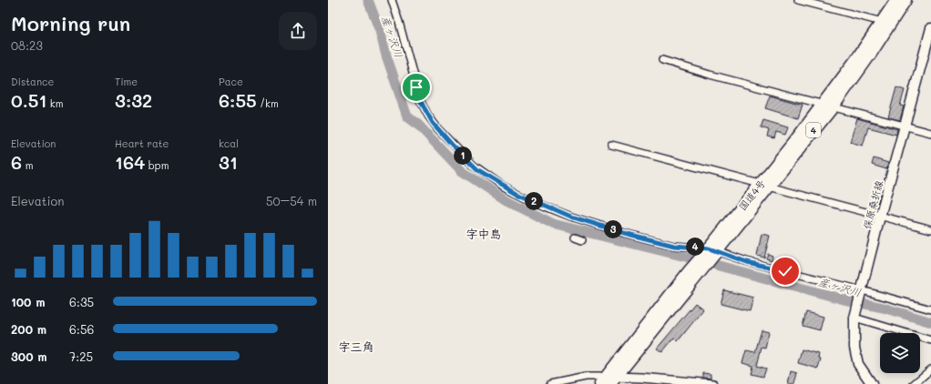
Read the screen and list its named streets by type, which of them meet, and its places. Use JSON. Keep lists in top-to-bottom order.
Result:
{
  "streets": {
    "highway": ["4", "国道4号"],
    "main road": ["保原桑折線"]
  },
  "districts": ["字中島", "字三角"],
  "water": ["産ヶ沢川"],
  "page": {
    "heading": ["Morning run", "08:23"],
    "stats": [
      ["Distance", "0.51 km"],
      ["Time", "3:32"],
      ["Pace", "6:55 /km"],
      ["Elevation", "6 m"],
      ["Heart rate", "164 bpm"],
      ["kcal", "31"]
    ],
    "pins": [
      "1",
      "2",
      "3",
      "4"
    ],
    "chart": ["Elevation", "50–54 m"],
    "list": [
      {
        "name": "100 m",
        "note": "6:35"
      },
      {
        "name": "200 m",
        "note": "6:56"
      },
      {
        "name": "300 m",
        "note": "7:25"
      }
    ]
  }
}
